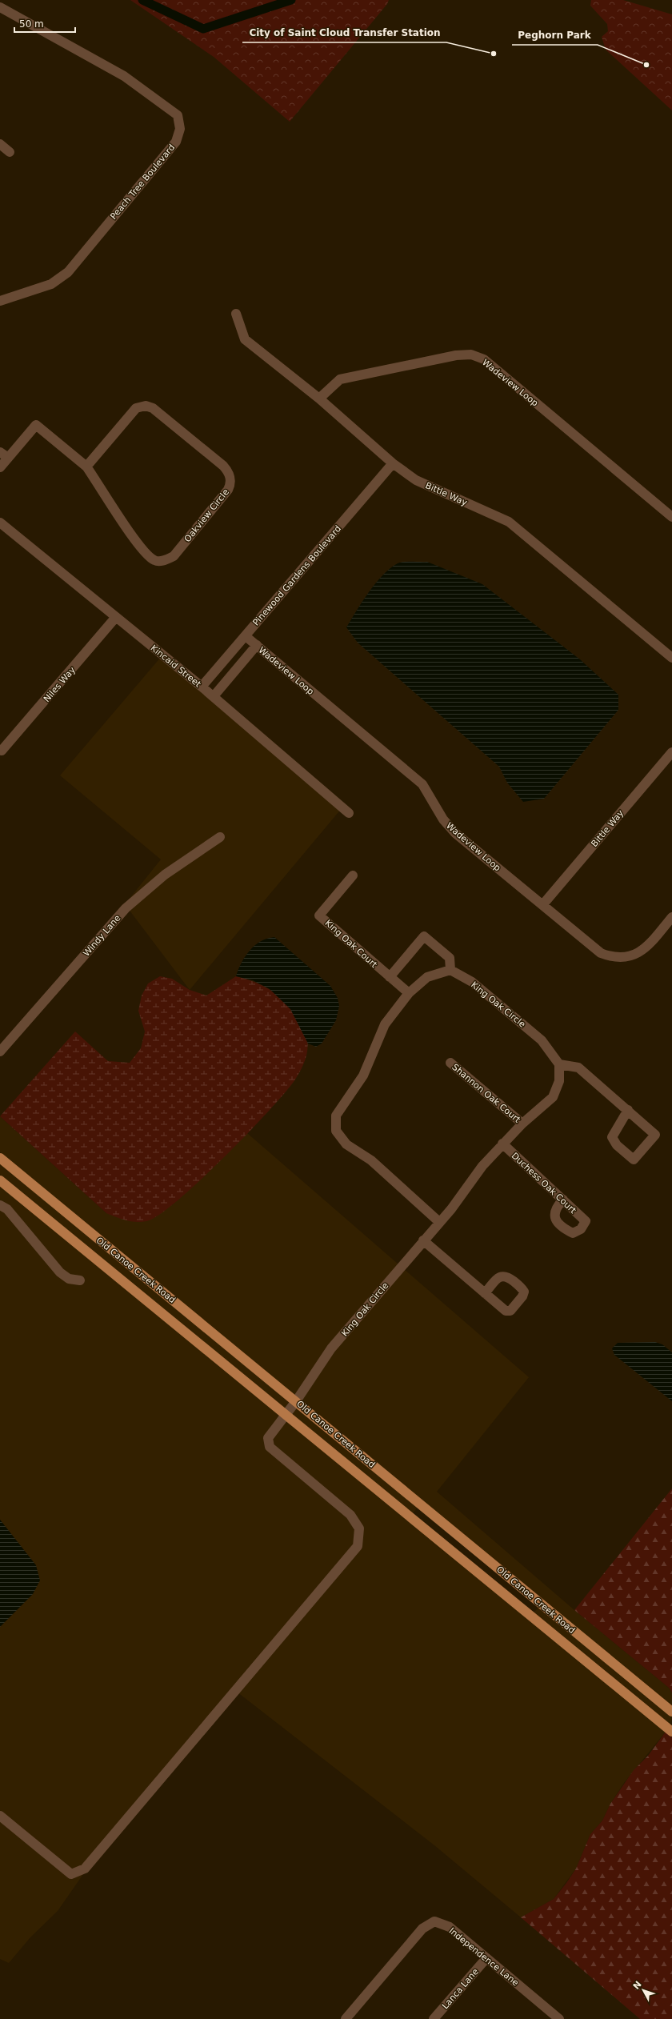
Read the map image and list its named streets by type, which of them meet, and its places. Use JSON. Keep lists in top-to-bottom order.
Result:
{
  "streets": {
    "main road": ["Old Canoe Creek Road"],
    "street": [
      "Peach Tree Boulevard",
      "Wadeview Loop",
      "Bittle Way",
      "Oakview Circle",
      "Pinewood Gardens Boulevard",
      "Kincaid Street",
      "Niles Way",
      "Windy Lane",
      "King Oak Court",
      "King Oak Circle",
      "Shannon Oak Court",
      "Duchess Oak Court",
      "Independence Lane",
      "Lanca Lane"
    ]
  },
  "crossings": [
    ["Wadeview Loop", "Bittle Way"],
    ["Wadeview Loop", "Pinewood Gardens Boulevard"],
    ["Bittle Way", "Pinewood Gardens Boulevard"],
    ["Pinewood Gardens Boulevard", "Kincaid Street"],
    ["Kincaid Street", "Niles Way"],
    ["King Oak Circle", "Shannon Oak Court"],
    ["King Oak Circle", "Duchess Oak Court"],
    ["King Oak Circle", "Old Canoe Creek Road"],
    ["Independence Lane", "Lanca Lane"]
  ],
  "places": ["City of Saint Cloud Transfer Station", "Peghorn Park"],
  "scale_bar": "50 m",
  "north": "top left"
}
